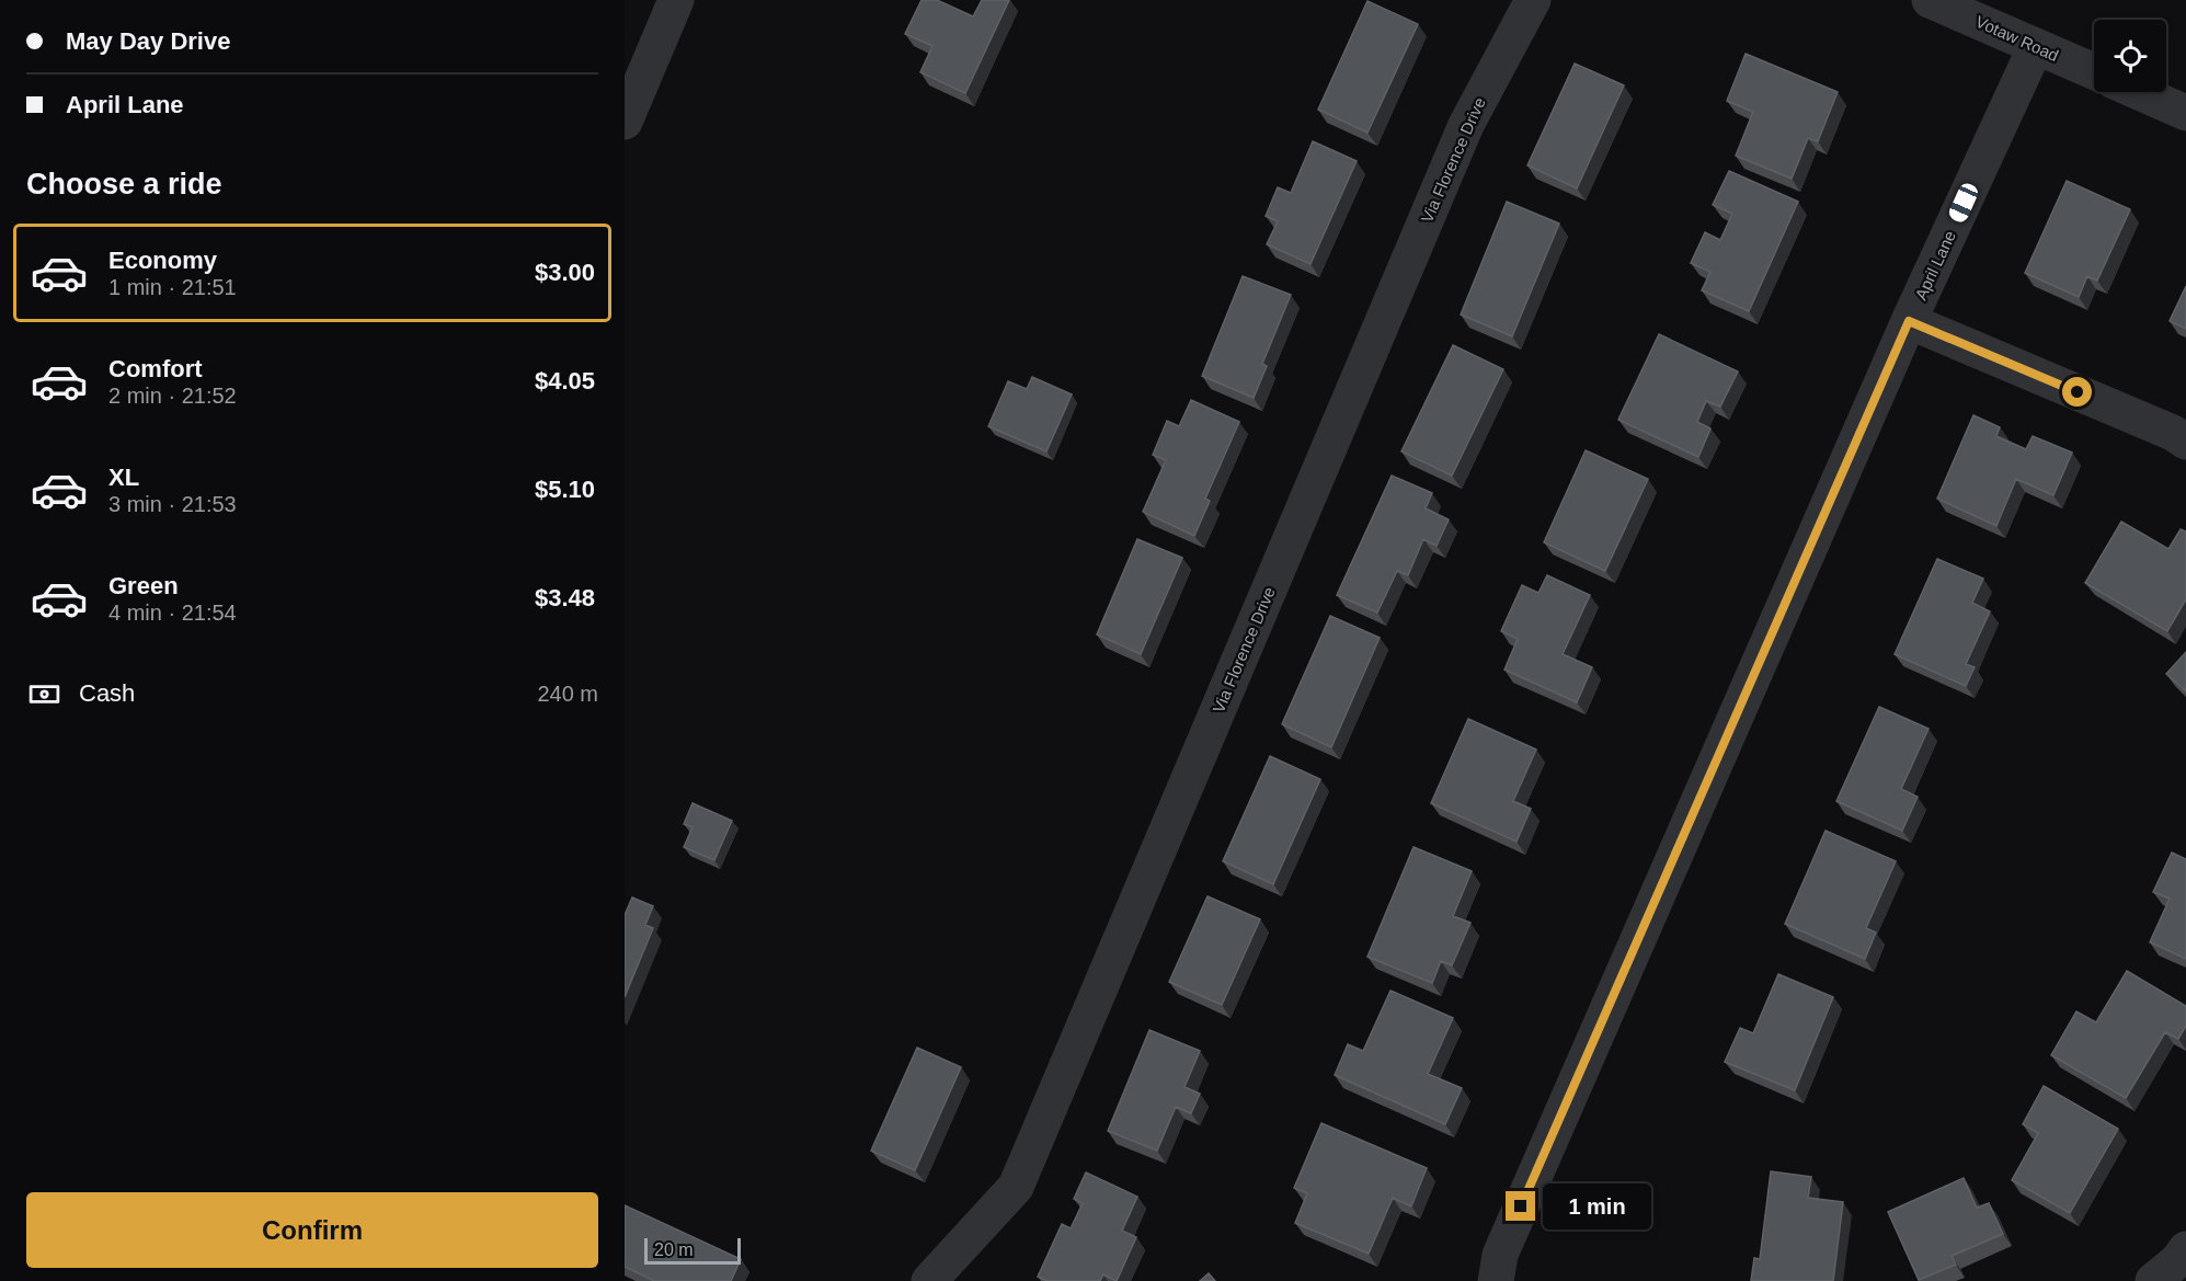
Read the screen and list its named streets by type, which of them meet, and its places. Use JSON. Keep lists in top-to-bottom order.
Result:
{
  "streets": {
    "street": ["Votaw Road", "Via Florence Drive", "April Lane"]
  },
  "crossings": [
    ["Votaw Road", "April Lane"]
  ],
  "scale_bar": "20 m",
  "page": {
    "banner": ["May Day Drive", "April Lane"],
    "heading": "Choose a ride",
    "list": [
      {
        "name": "Economy",
        "note": "1 min · 21:51",
        "value": "$3.00"
      },
      {
        "name": "Comfort",
        "note": "2 min · 21:52",
        "value": "$4.05"
      },
      {
        "name": "XL",
        "note": "3 min · 21:53",
        "value": "$5.10"
      },
      {
        "name": "Green",
        "note": "4 min · 21:54",
        "value": "$3.48"
      }
    ],
    "pay": ["Cash", "240 m"],
    "buttons": "Confirm",
    "bubble": "1 min",
    "scale": "20 m"
  }
}
